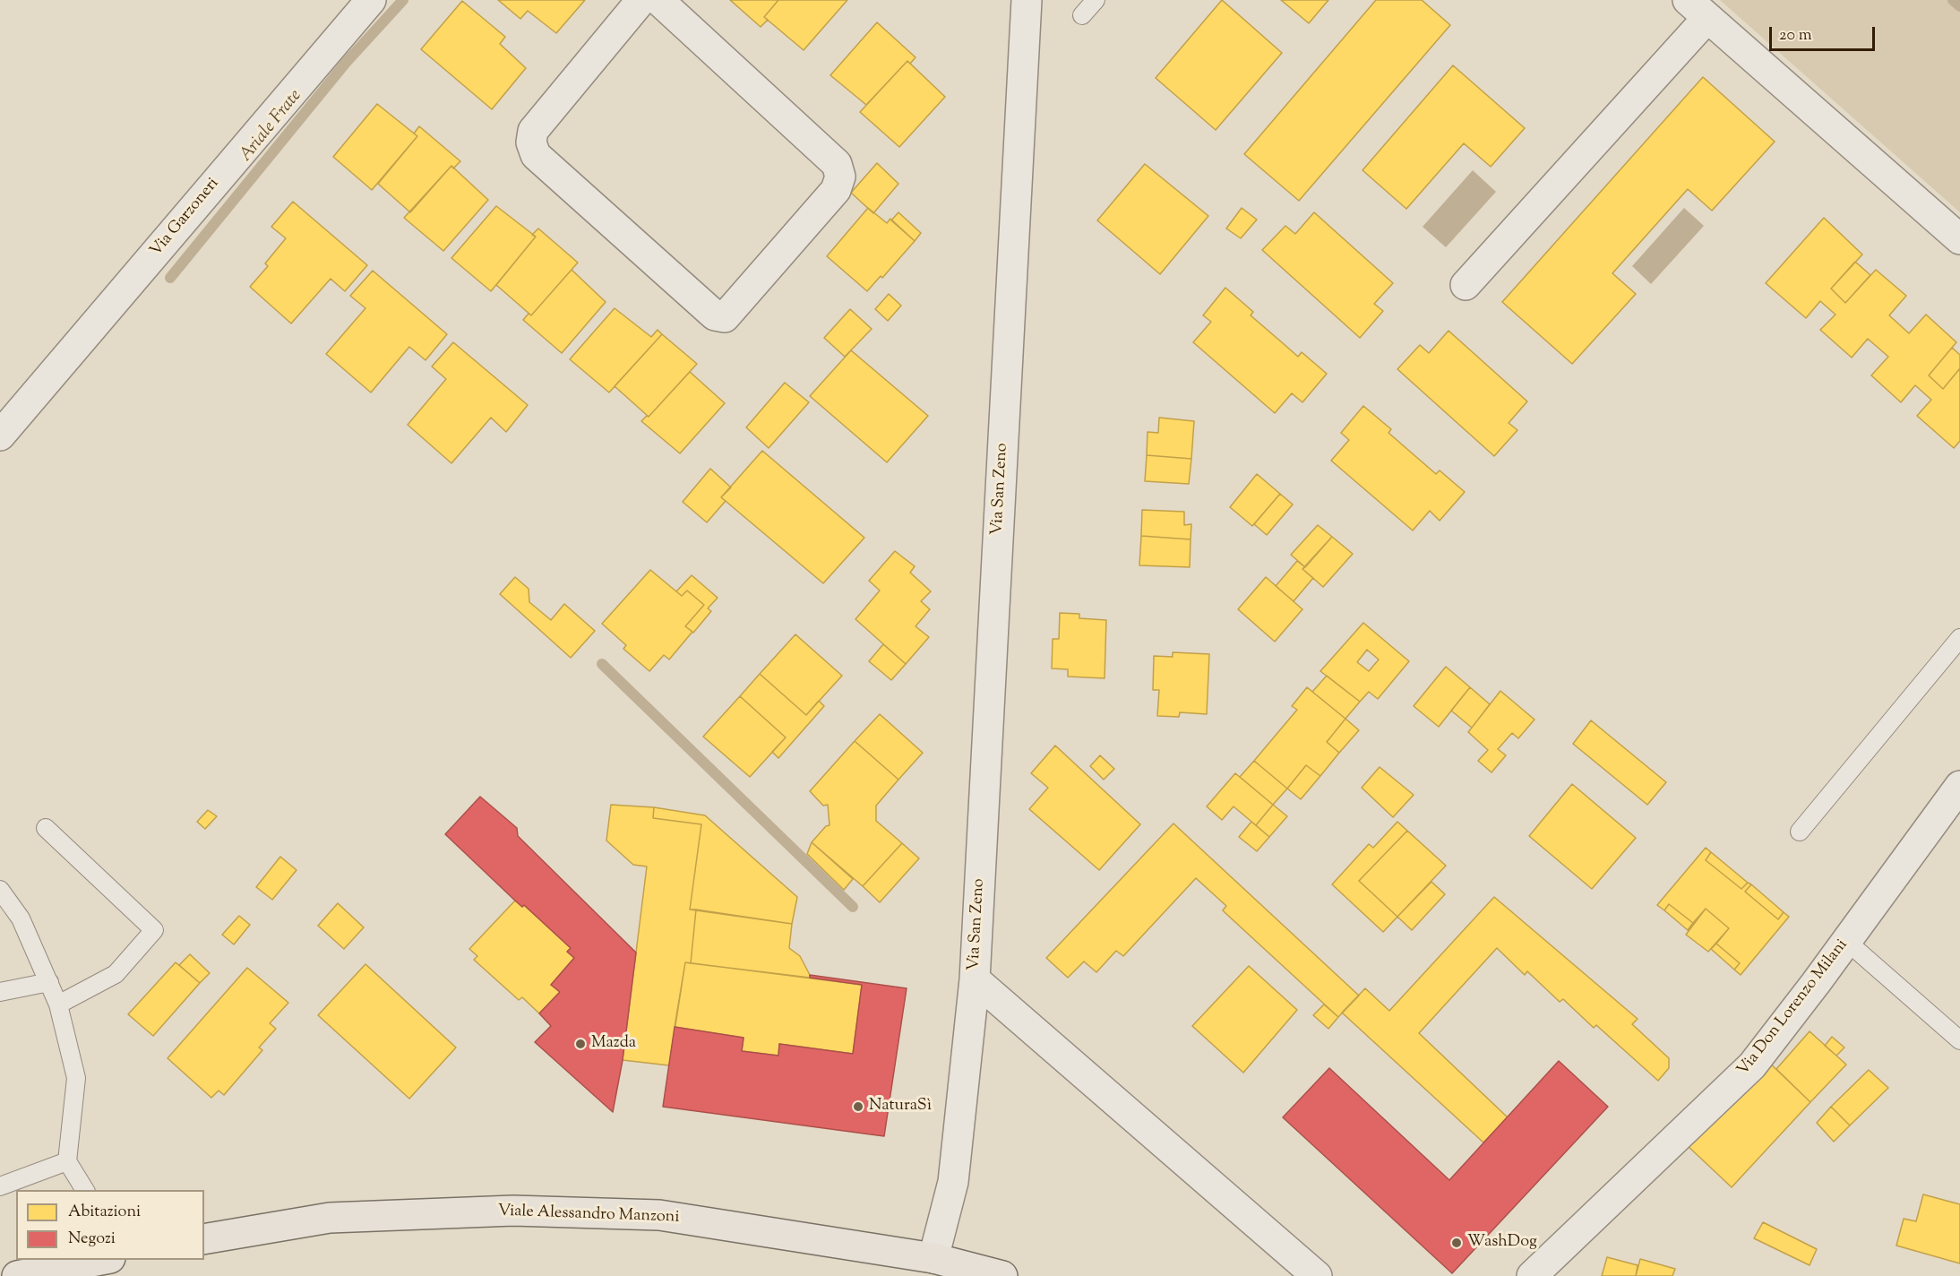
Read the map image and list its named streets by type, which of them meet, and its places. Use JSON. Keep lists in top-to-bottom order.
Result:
{
  "streets": {
    "main road": ["Viale Alessandro Manzoni"],
    "street": ["Via Garzoneri", "Via San Zeno", "Via Don Lorenzo Milani"]
  },
  "crossings": [
    ["Via San Zeno", "Viale Alessandro Manzoni"]
  ],
  "water": ["Ariale Frate"],
  "places": ["Mazda", "NaturaSì", "WashDog"],
  "legend": ["Abitazioni", "Negozi"],
  "scale_bar": "20 m"
}
